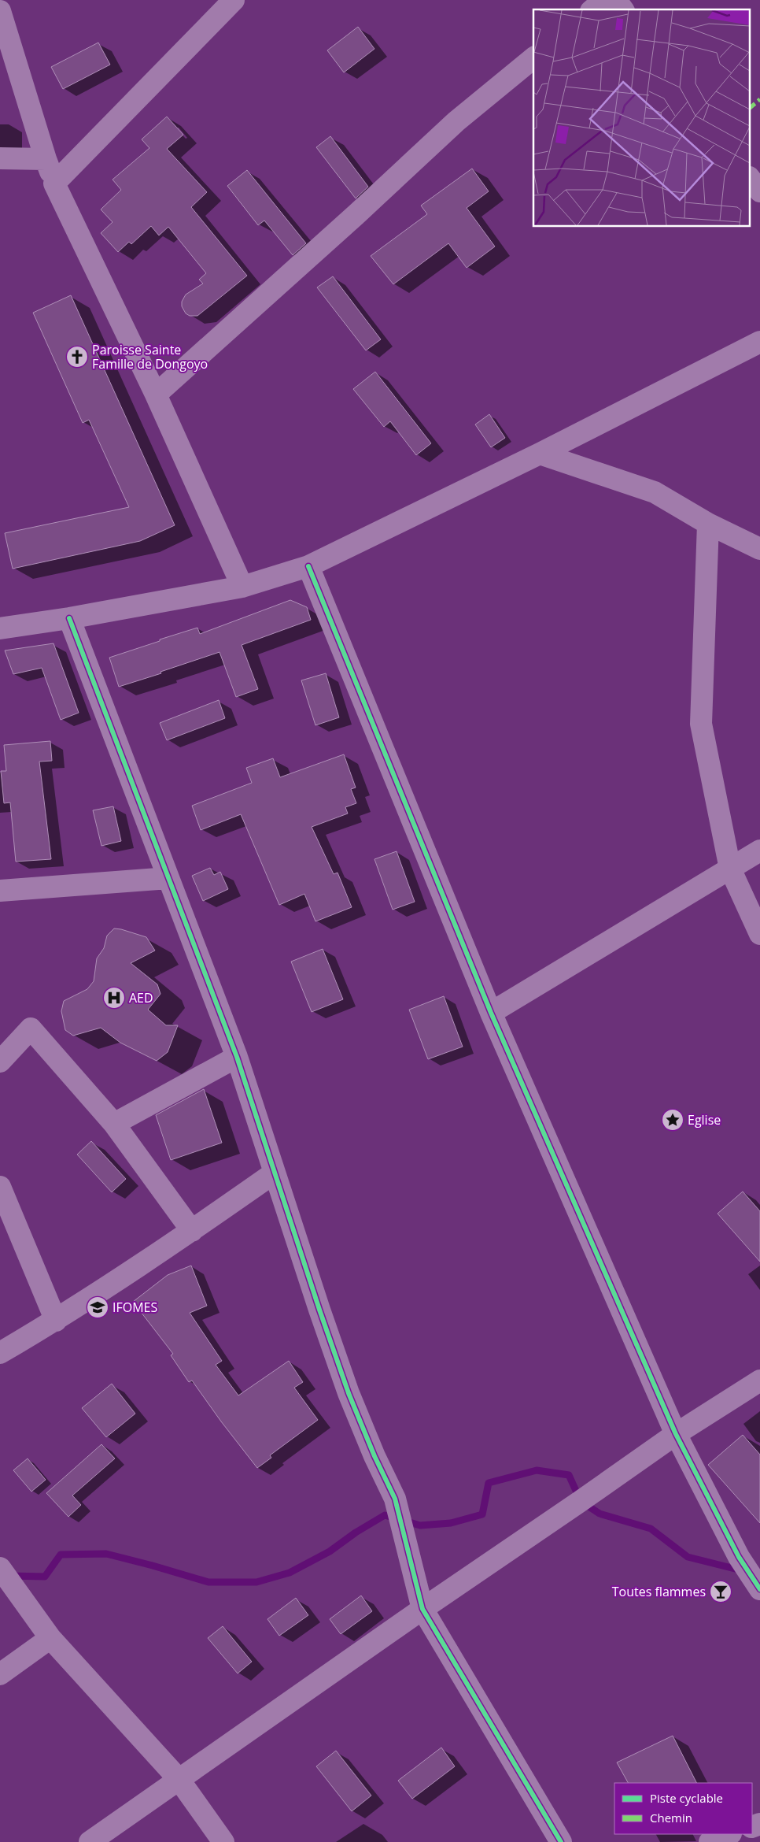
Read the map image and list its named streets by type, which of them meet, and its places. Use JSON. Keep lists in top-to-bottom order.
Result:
{
  "places": {
    "church": ["Paroisse Sainte Famille de Dongoyo"],
    "hospital": ["AED"],
    "place": ["Eglise"],
    "school or university": ["IFOMES"],
    "bar": ["Toutes flammes"]
  },
  "legend": ["Piste cyclable", "Chemin"]
}
